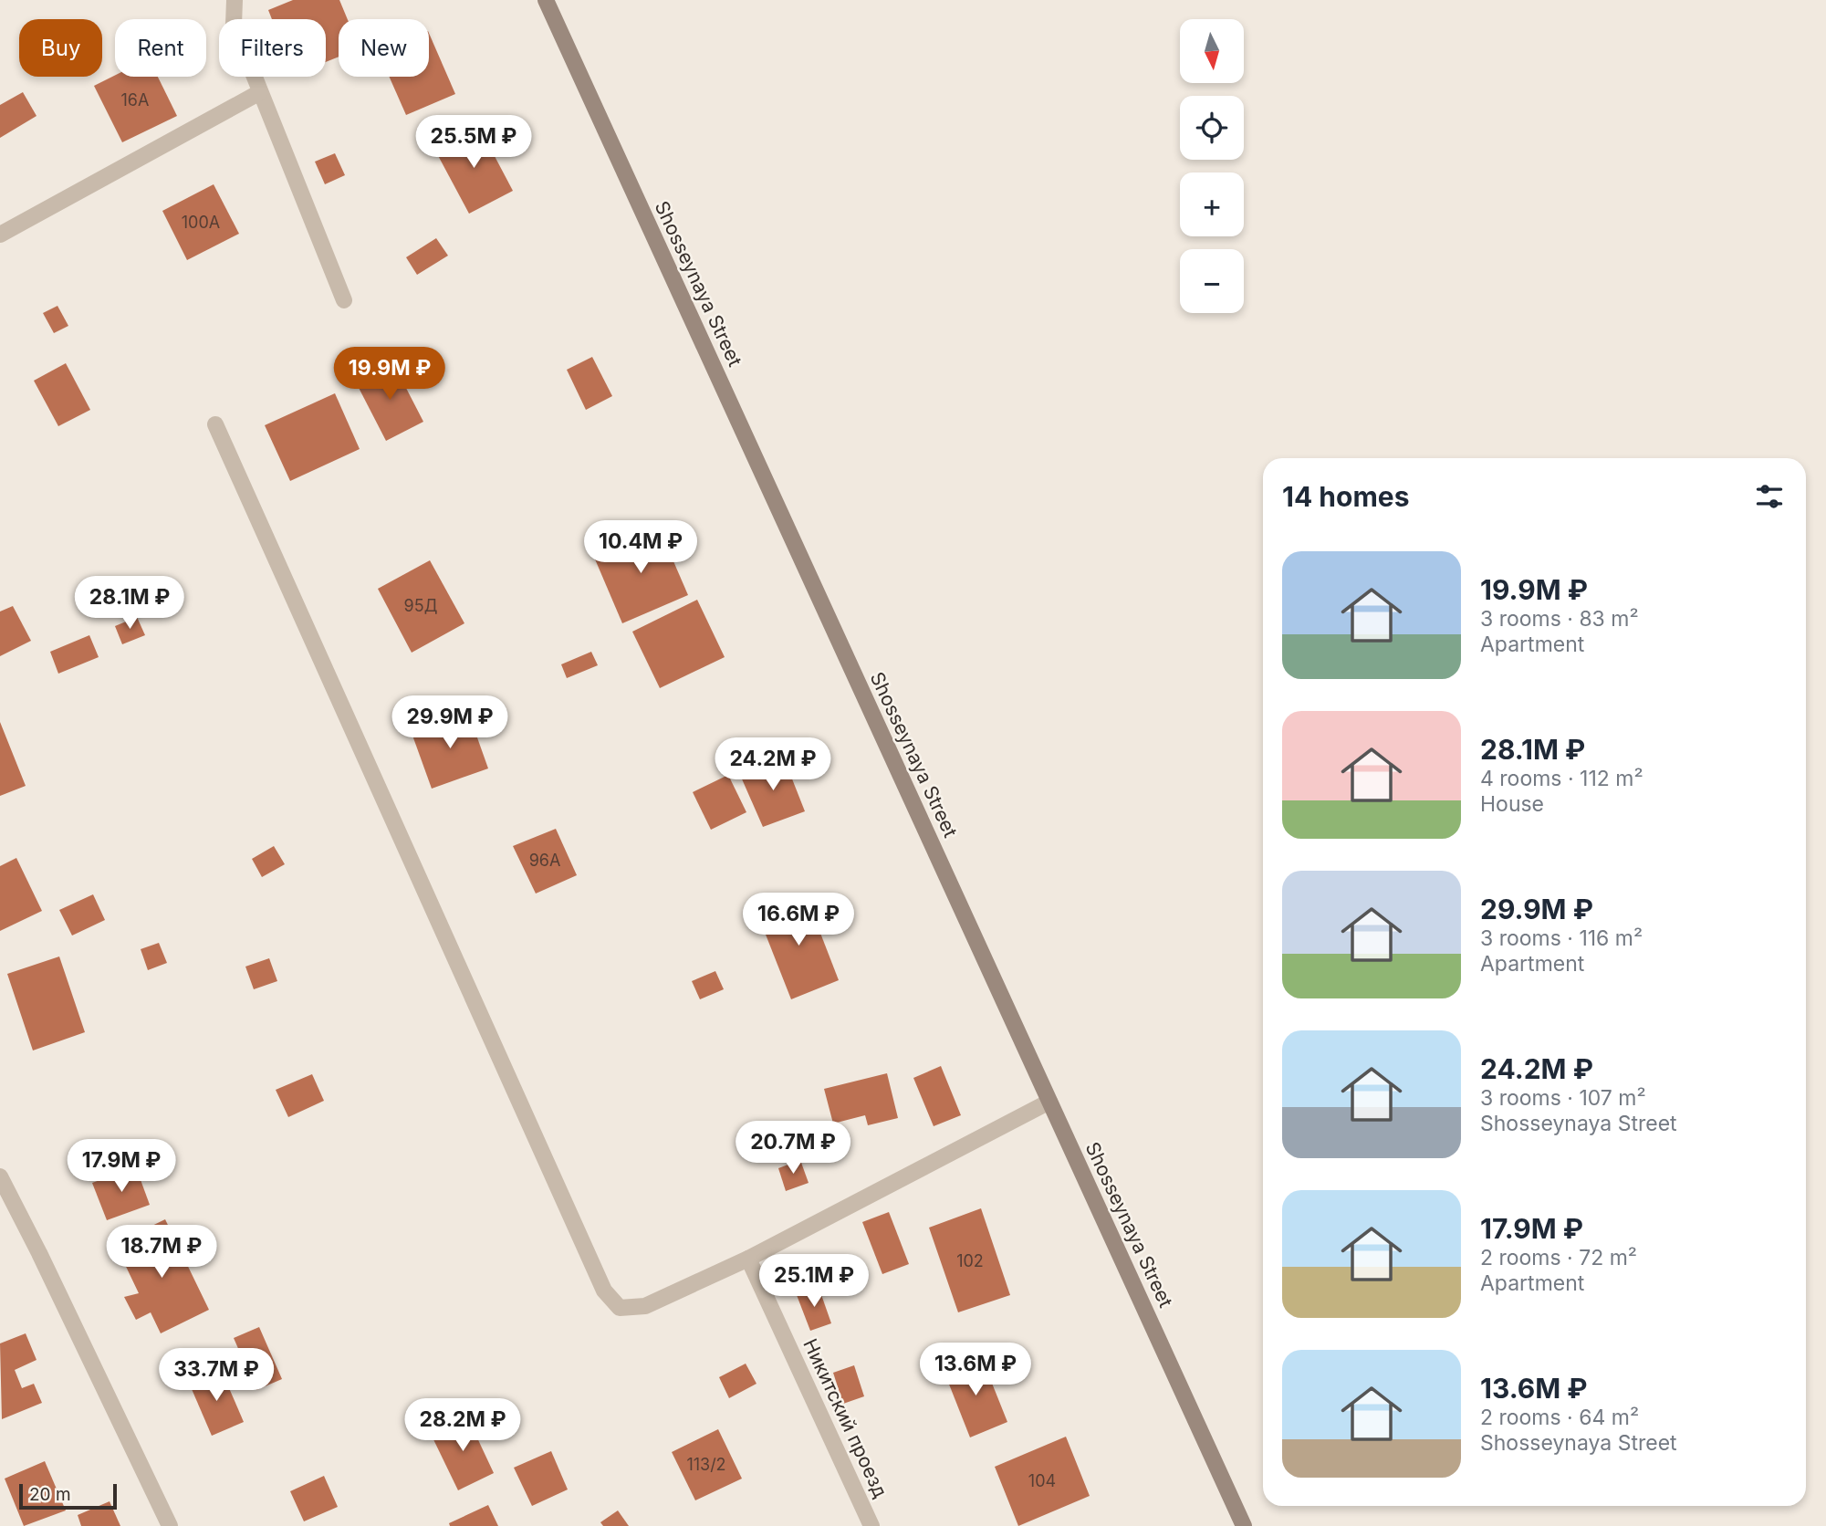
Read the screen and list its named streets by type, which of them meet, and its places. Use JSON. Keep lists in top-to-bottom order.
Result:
{
  "streets": {
    "street": ["Shosseynaya Street", "Никитский проезд"]
  },
  "house_numbers": [
    "16А",
    "100А",
    "95Д",
    "96А",
    "102",
    "113/2",
    "104"
  ],
  "scale_bar": "20 m",
  "north": "bottom",
  "page": {
    "map_buttons": ["+", "−"],
    "chip": [
      "Buy",
      "Rent",
      "Filters",
      "New"
    ],
    "price": [
      "25.5M ₽",
      "19.9M ₽",
      "10.4M ₽",
      "28.1M ₽",
      "29.9M ₽",
      "24.2M ₽",
      "16.6M ₽",
      "20.7M ₽",
      "17.9M ₽",
      "18.7M ₽",
      "25.1M ₽",
      "13.6M ₽",
      "33.7M ₽",
      "28.2M ₽"
    ],
    "heading": "14 homes",
    "list": [
      {
        "name": "19.9M ₽",
        "note": "3 rooms · 83 m² · Apartment"
      },
      {
        "name": "28.1M ₽",
        "note": "4 rooms · 112 m² · House"
      },
      {
        "name": "29.9M ₽",
        "note": "3 rooms · 116 m² · Apartment"
      },
      {
        "name": "24.2M ₽",
        "note": "3 rooms · 107 m² · Shosseynaya Street"
      },
      {
        "name": "17.9M ₽",
        "note": "2 rooms · 72 m² · Apartment"
      },
      {
        "name": "13.6M ₽",
        "note": "2 rooms · 64 m² · Shosseynaya Street"
      }
    ],
    "scale": "20 m"
  }
}
